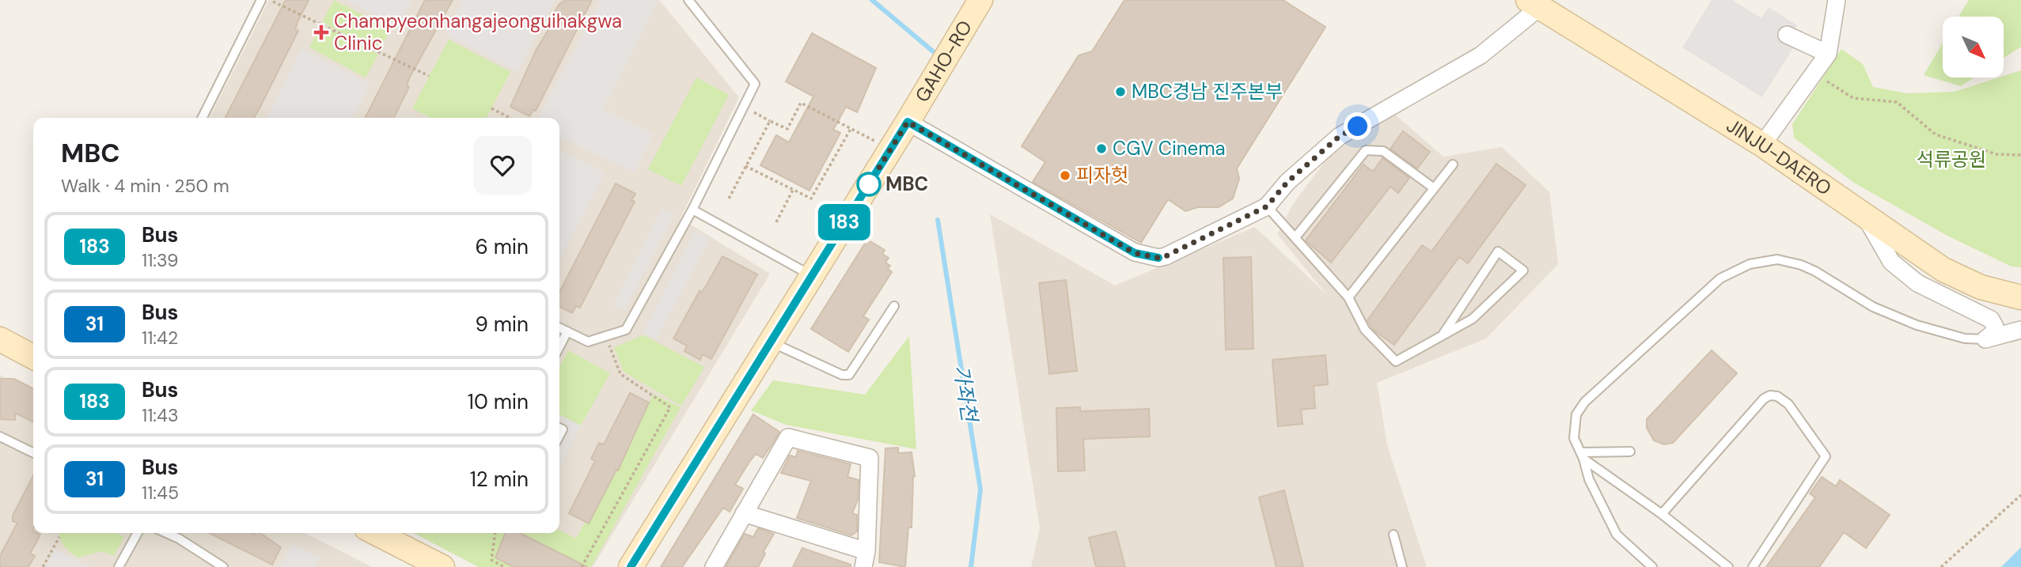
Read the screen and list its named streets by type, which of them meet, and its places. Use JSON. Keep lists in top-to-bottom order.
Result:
{
  "streets": {
    "street": ["GAHO-RO", "JINJU-DAERO"]
  },
  "crossings": [
    ["GAHO-RO", "JINJU-DAERO"]
  ],
  "water": ["가좌천"],
  "parks": ["석류공원"],
  "places": {
    "health": ["Champyeonhangajeonguihakgwa Clinic"],
    "other": [
      "MBC경남 진주본부",
      "CGV Cinema",
      "피자헛",
      "MBC"
    ]
  },
  "lines": ["bus line 183"],
  "north": "bottom right",
  "page": {
    "on_map": "183",
    "heading": ["MBC", "Walk · 4 min · 250 m"],
    "list": [
      {
        "mark": "183",
        "name": "Bus",
        "note": "11:39",
        "value": "6 min"
      },
      {
        "mark": "31",
        "name": "Bus",
        "note": "11:42",
        "value": "9 min"
      },
      {
        "mark": "183",
        "name": "Bus",
        "note": "11:43",
        "value": "10 min"
      },
      {
        "mark": "31",
        "name": "Bus",
        "note": "11:45",
        "value": "12 min"
      }
    ]
  }
}
